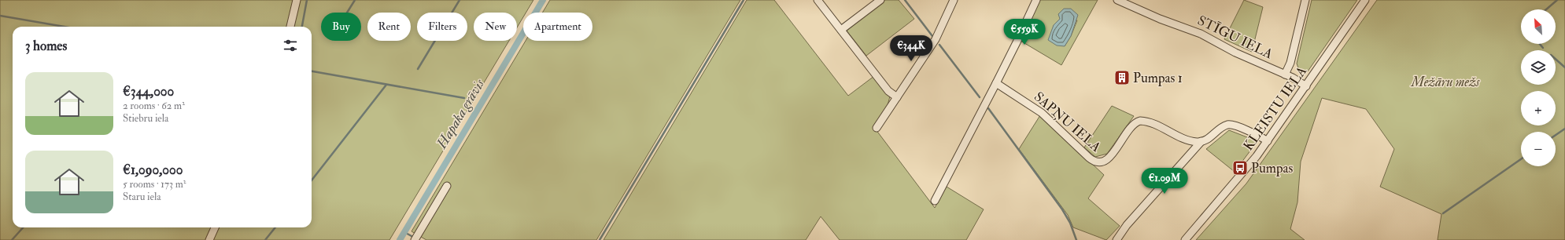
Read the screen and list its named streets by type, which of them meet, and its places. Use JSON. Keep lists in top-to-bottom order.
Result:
{
  "streets": {
    "street": ["STĪGU IELA", "KLEISTU IELA", "SAPŅU IELA"]
  },
  "crossings": [
    ["STĪGU IELA", "KLEISTU IELA"]
  ],
  "water": ["Hapaka grāvis"],
  "parks": ["Mežāru mežs"],
  "places": {
    "building": ["Pumpas 1"],
    "bus stop": ["Pumpas"]
  },
  "north": "top left",
  "page": {
    "map_buttons": ["+", "−"],
    "chip": [
      "Buy",
      "Rent",
      "Filters",
      "New",
      "Apartment"
    ],
    "price": ["€559K", "€344K", "€1.09M"],
    "heading": "3 homes",
    "list": [
      {
        "name": "€344,000",
        "note": "2 rooms · 62 m² · Stiebru iela"
      },
      {
        "name": "€1,090,000",
        "note": "5 rooms · 173 m² · Staru iela"
      }
    ]
  }
}
